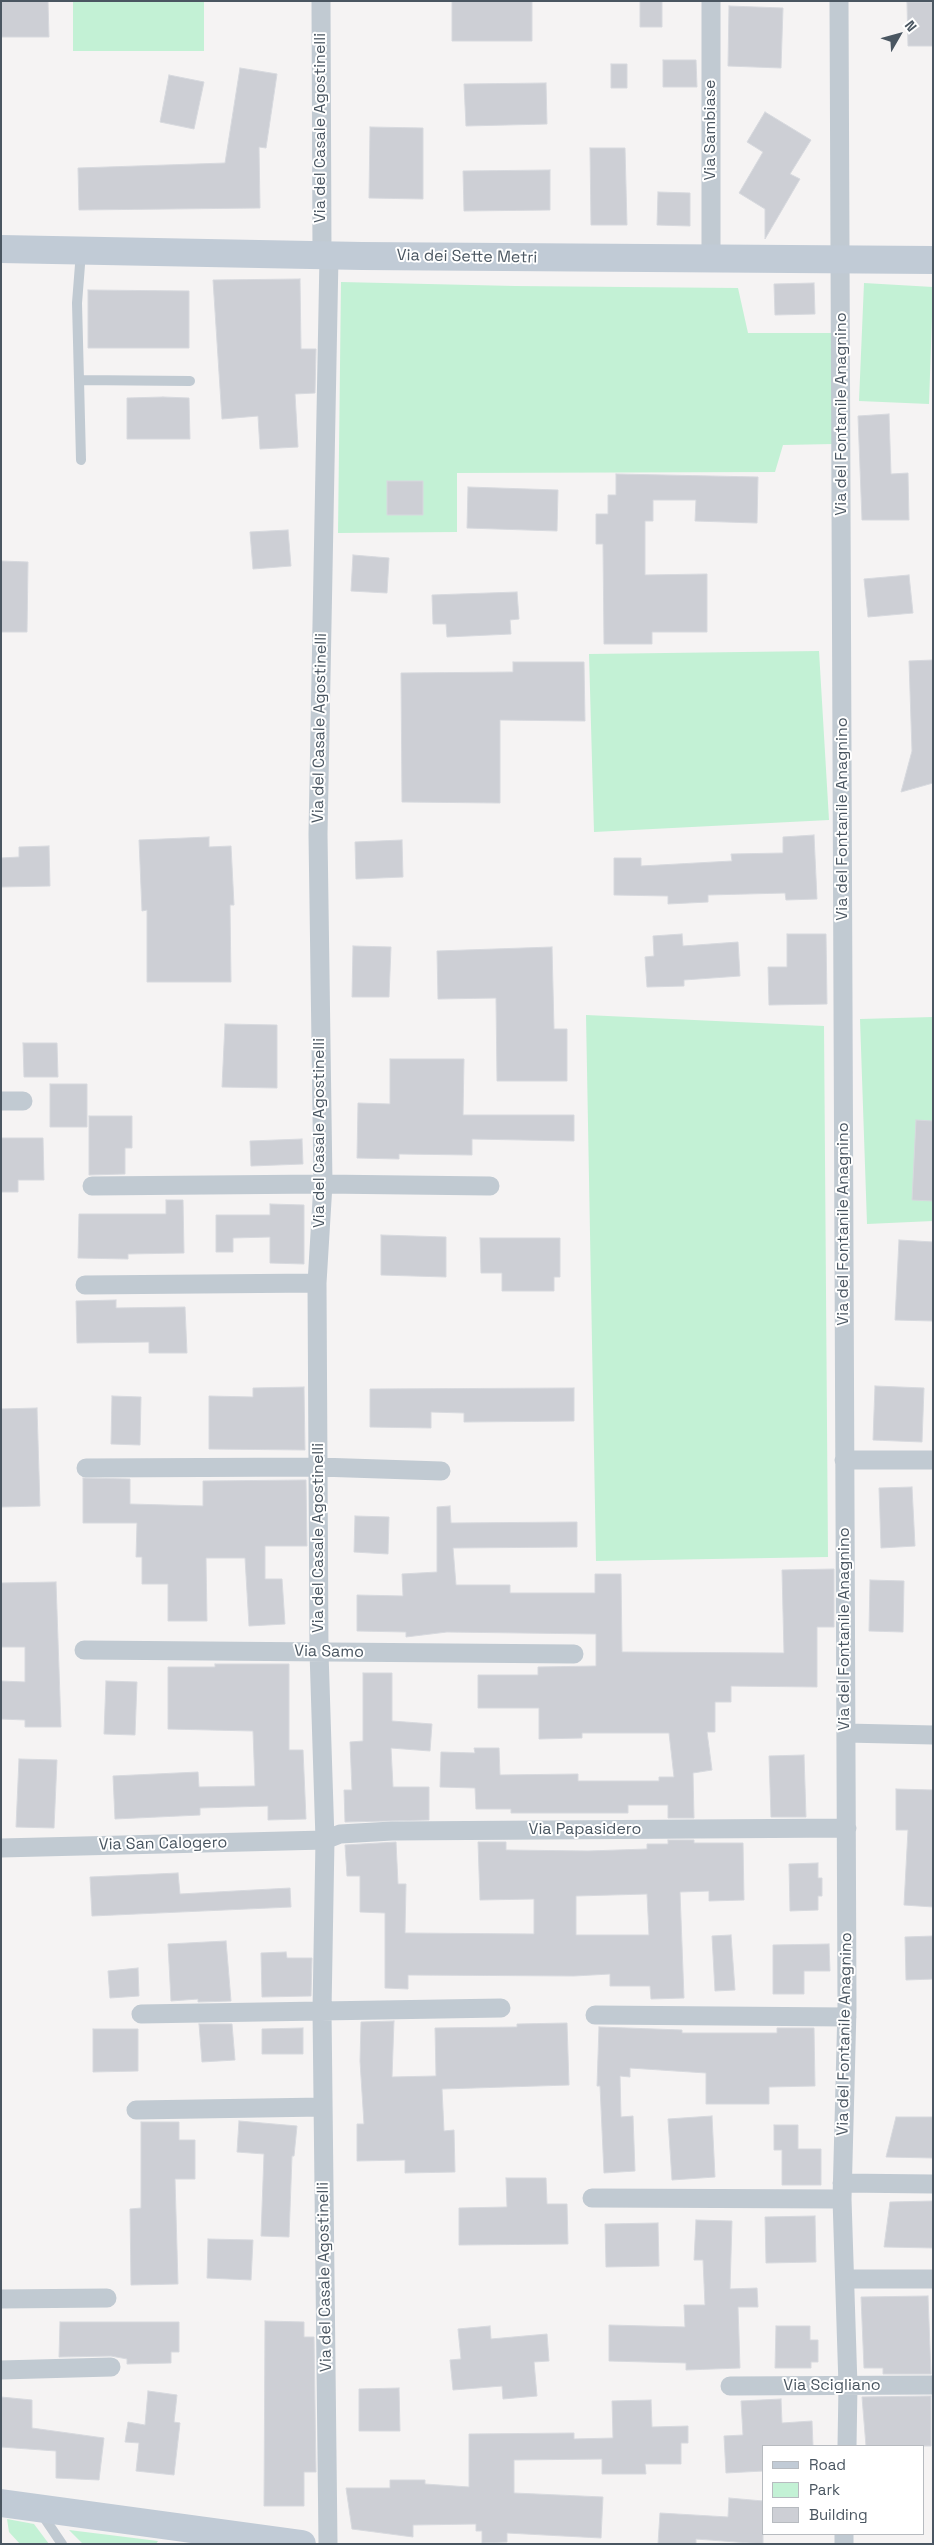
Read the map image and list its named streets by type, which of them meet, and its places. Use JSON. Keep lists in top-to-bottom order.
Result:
{
  "streets": {
    "street": [
      "Via del Casale Agostinelli",
      "Via Sambiase",
      "Via dei Sette Metri",
      "Via del Fontanile Anagnino",
      "Via Samo",
      "Via Papasidero",
      "Via San Calogero",
      "Via Scigliano"
    ]
  },
  "crossings": [
    ["Via del Casale Agostinelli", "Via dei Sette Metri"],
    ["Via del Casale Agostinelli", "Via Samo"],
    ["Via del Casale Agostinelli", "Via Papasidero"],
    ["Via del Casale Agostinelli", "Via San Calogero"],
    ["Via Sambiase", "Via dei Sette Metri"],
    ["Via dei Sette Metri", "Via del Fontanile Anagnino"],
    ["Via del Fontanile Anagnino", "Via Papasidero"],
    ["Via del Fontanile Anagnino", "Via Scigliano"],
    ["Via Papasidero", "Via San Calogero"]
  ],
  "legend": ["Road", "Park", "Building"],
  "north": "top right"
}
